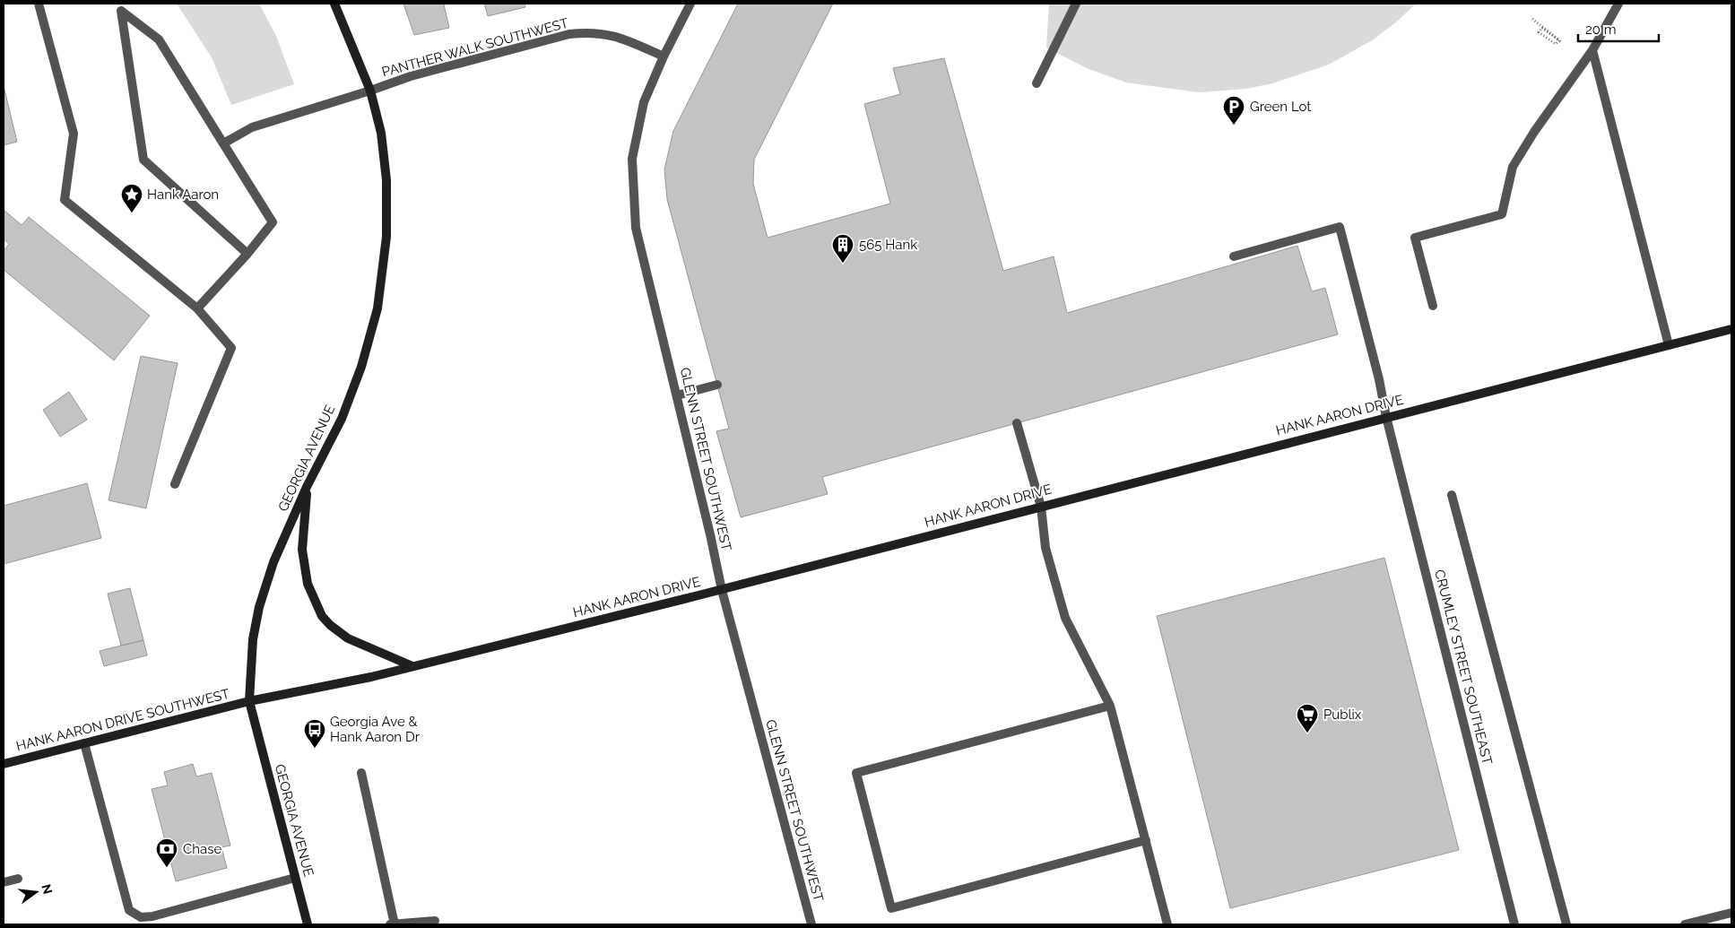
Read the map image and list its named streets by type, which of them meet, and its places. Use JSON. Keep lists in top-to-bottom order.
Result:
{
  "streets": {
    "main road": ["HANK AARON DRIVE", "GEORGIA AVENUE", "HANK AARON DRIVE SOUTHWEST"],
    "street": ["PANTHER WALK SOUTHWEST", "GLENN STREET SOUTHWEST", "CRUMLEY STREET SOUTHEAST"]
  },
  "crossings": [
    ["PANTHER WALK SOUTHWEST", "GEORGIA AVENUE"],
    ["PANTHER WALK SOUTHWEST", "GLENN STREET SOUTHWEST"],
    ["HANK AARON DRIVE", "GEORGIA AVENUE"],
    ["HANK AARON DRIVE", "GLENN STREET SOUTHWEST"],
    ["HANK AARON DRIVE", "CRUMLEY STREET SOUTHEAST"],
    ["HANK AARON DRIVE", "HANK AARON DRIVE SOUTHWEST"],
    ["GEORGIA AVENUE", "HANK AARON DRIVE SOUTHWEST"]
  ],
  "places": {
    "parking": ["Green Lot"],
    "place": ["Hank Aaron"],
    "building": ["565 Hank"],
    "supermarket": ["Publix"],
    "bus stop": ["Georgia Ave & Hank Aaron Dr"],
    "bank": ["Chase"]
  },
  "scale_bar": "20 m",
  "north": "right"
}
